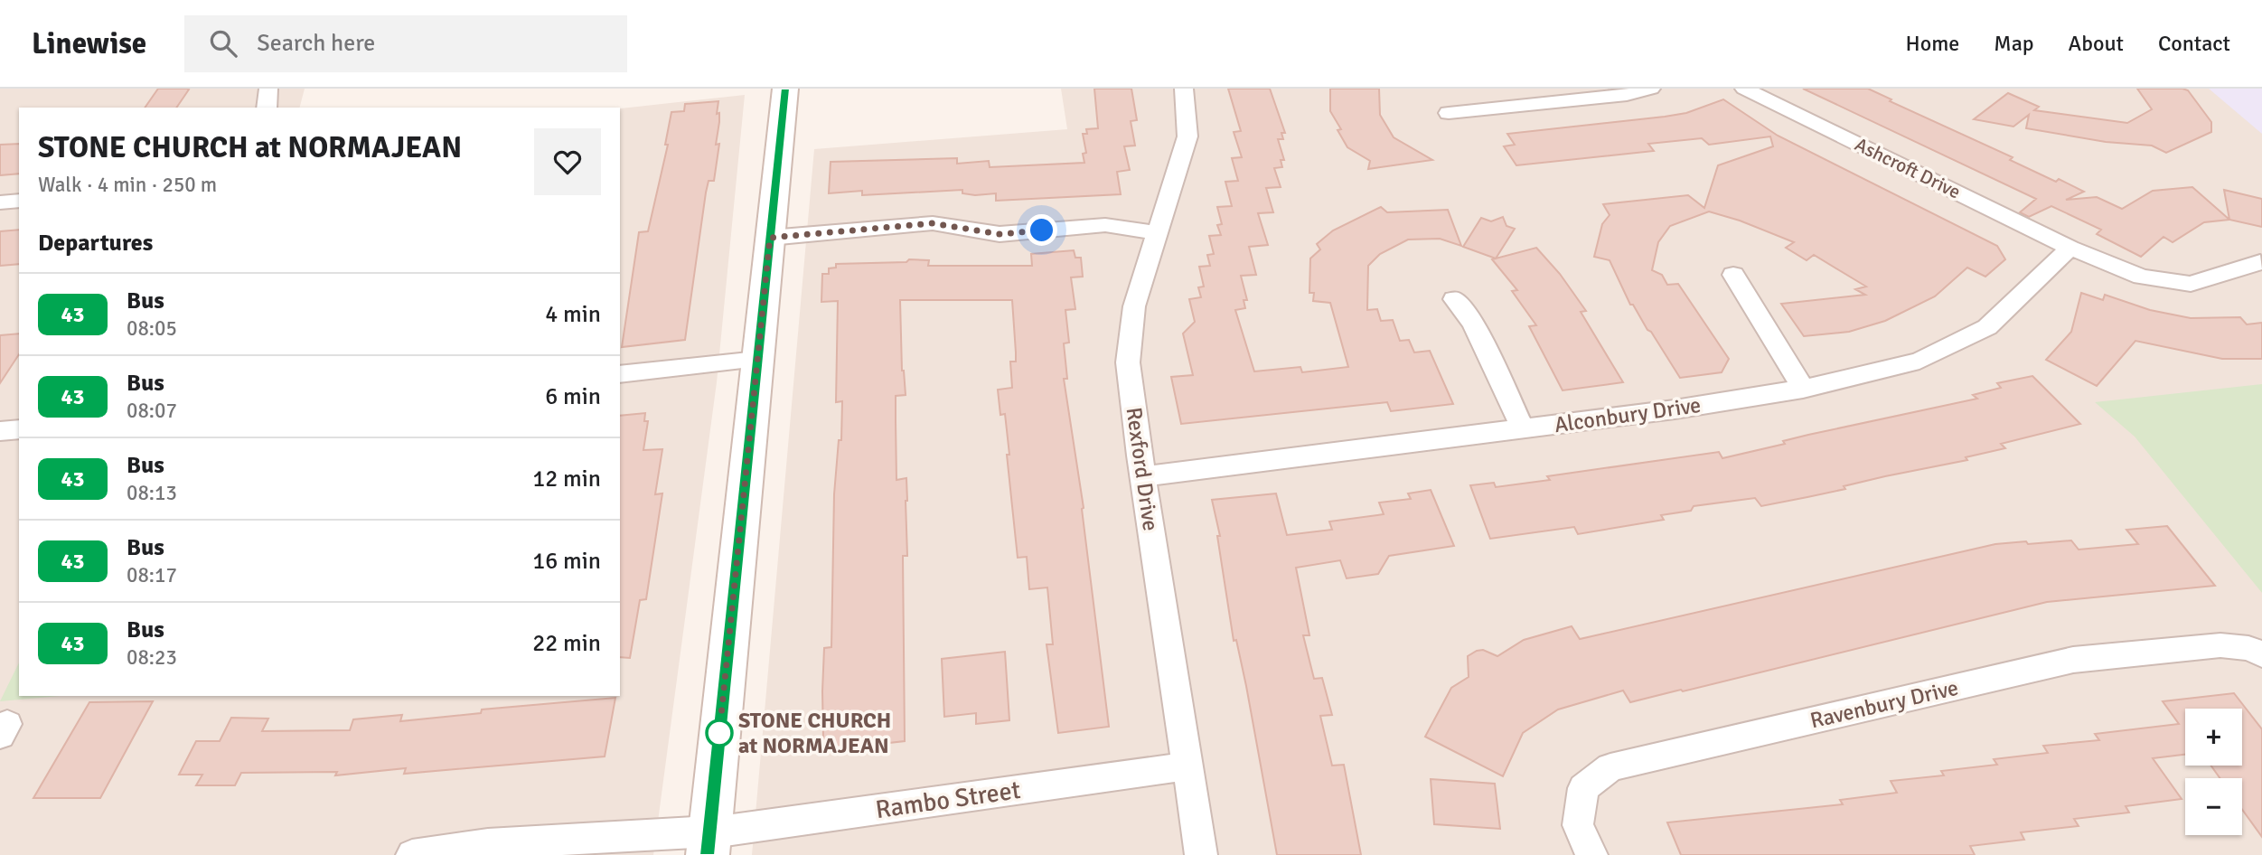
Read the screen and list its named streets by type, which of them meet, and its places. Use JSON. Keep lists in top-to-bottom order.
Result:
{
  "streets": {
    "street": [
      "Ashcroft Drive",
      "Alconbury Drive",
      "Rexford Drive",
      "Ravenbury Drive",
      "Rambo Street"
    ]
  },
  "crossings": [
    ["Ashcroft Drive", "Alconbury Drive"],
    ["Alconbury Drive", "Rexford Drive"],
    ["Rexford Drive", "Rambo Street"]
  ],
  "places": ["STONE CHURCH at NORMAJEAN"],
  "lines": ["bus line 43"],
  "page": {
    "header": "Linewise",
    "search": "Search here",
    "nav": [
      "Home",
      "Map",
      "About",
      "Contact"
    ],
    "heading": [
      ["STONE CHURCH at NORMAJEAN", "Walk · 4 min · 250 m"],
      "Departures"
    ],
    "list": [
      {
        "mark": "43",
        "name": "Bus",
        "note": "08:05",
        "value": "4 min"
      },
      {
        "mark": "43",
        "name": "Bus",
        "note": "08:07",
        "value": "6 min"
      },
      {
        "mark": "43",
        "name": "Bus",
        "note": "08:13",
        "value": "12 min"
      },
      {
        "mark": "43",
        "name": "Bus",
        "note": "08:17",
        "value": "16 min"
      },
      {
        "mark": "43",
        "name": "Bus",
        "note": "08:23",
        "value": "22 min"
      }
    ],
    "map_buttons": ["+", "−"]
  }
}
